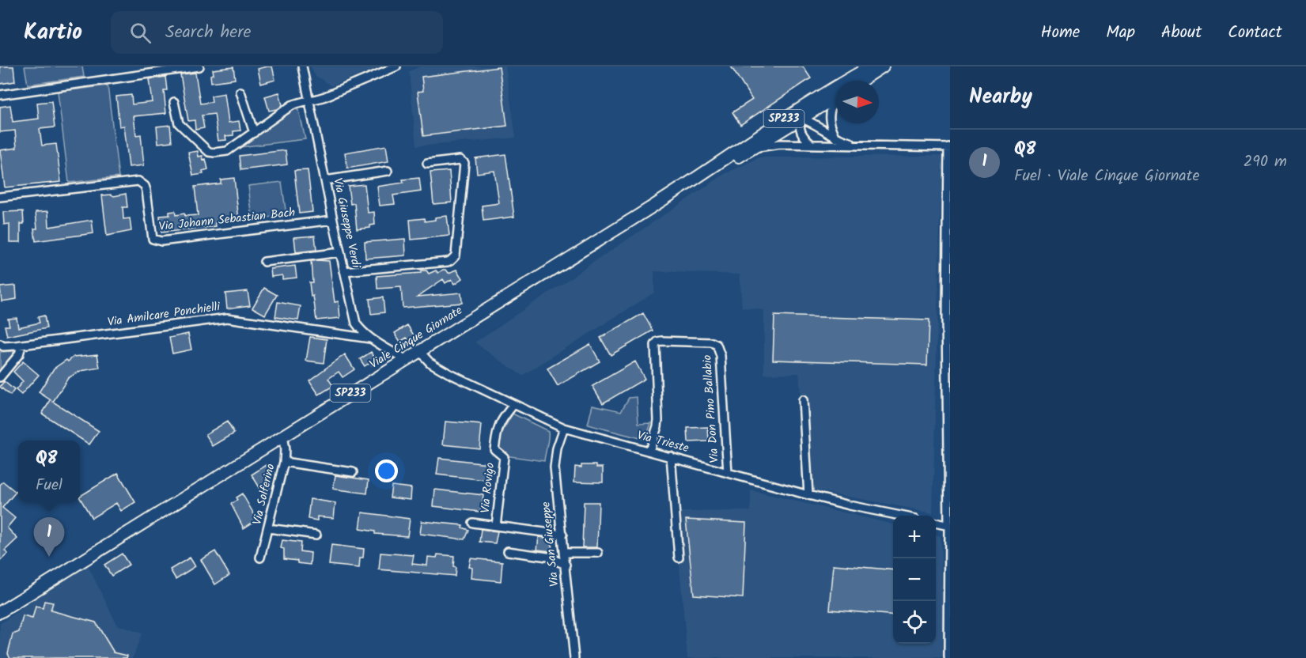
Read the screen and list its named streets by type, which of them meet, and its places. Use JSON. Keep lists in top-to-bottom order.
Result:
{
  "streets": {
    "main road": ["SP233", "Viale Cinque Giornate"],
    "street": [
      "Via Johann Sebastian Bach",
      "Via Giuseppe Verdi",
      "Via Amilcare Ponchielli",
      "Via Don Pino Ballabio",
      "Via Trieste",
      "Via Rovigo",
      "Via Solferino",
      "Via San Giuseppe"
    ]
  },
  "crossings": [
    ["Via Johann Sebastian Bach", "Via Giuseppe Verdi"],
    ["Via Giuseppe Verdi", "Via Amilcare Ponchielli"],
    ["Via Giuseppe Verdi", "Viale Cinque Giornate"],
    ["Viale Cinque Giornate", "Via Trieste"],
    ["Viale Cinque Giornate", "Via Solferino"],
    ["Via Don Pino Ballabio", "Via Trieste"],
    ["Via Trieste", "Via Rovigo"],
    ["Via Trieste", "Via San Giuseppe"]
  ],
  "north": "right",
  "page": {
    "header": "Kartio",
    "search": "Search here",
    "nav": [
      "Home",
      "Map",
      "About",
      "Contact"
    ],
    "heading": "Nearby",
    "list": [
      {
        "mark": "1",
        "name": "Q8",
        "note": "Fuel · Viale Cinque Giornate",
        "value": "290 m"
      }
    ],
    "popup": ["Q8", "Fuel"],
    "map_buttons": ["+", "−"],
    "pins": "1"
  }
}
